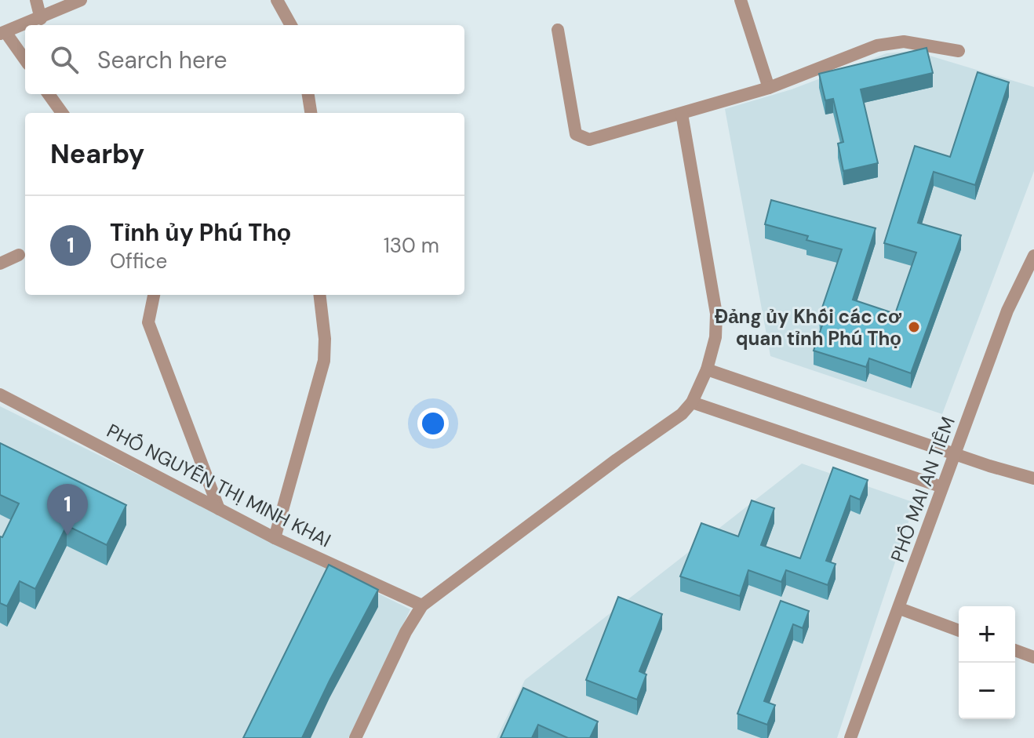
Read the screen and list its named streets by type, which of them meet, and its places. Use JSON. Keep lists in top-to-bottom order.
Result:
{
  "streets": {
    "street": ["PHỐ NGUYỄN THỊ MINH KHAI", "PHỐ MAI AN TIÊM"]
  },
  "places": ["Đảng ủy Khối các cơ quan tỉnh Phú Thọ"],
  "page": {
    "search": "Search here",
    "heading": "Nearby",
    "list": [
      {
        "mark": "1",
        "name": "Tỉnh ủy Phú Thọ",
        "note": "Office",
        "value": "130 m"
      }
    ],
    "pins": "1",
    "map_buttons": ["+", "−"]
  }
}
